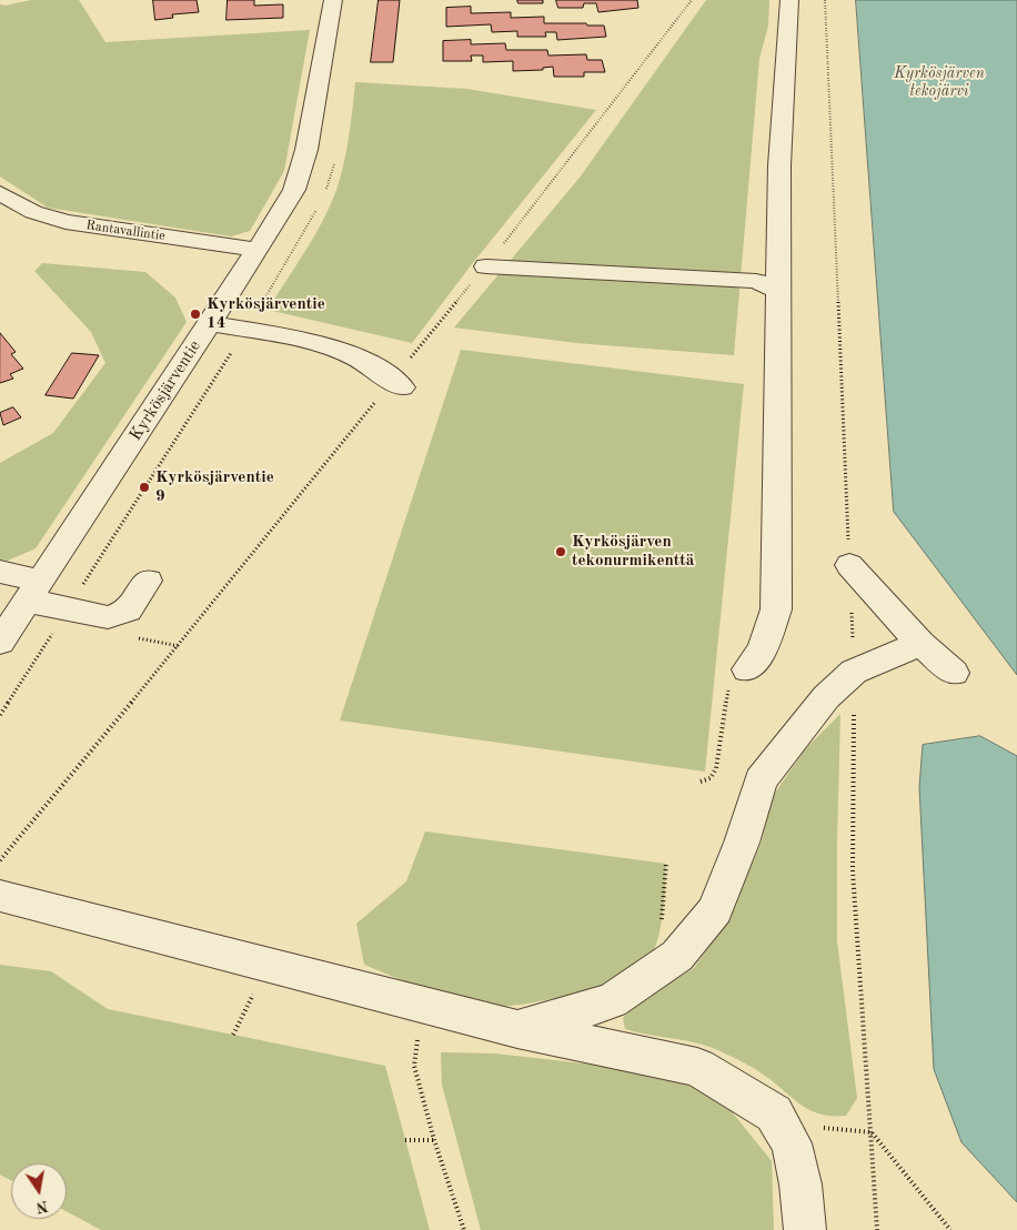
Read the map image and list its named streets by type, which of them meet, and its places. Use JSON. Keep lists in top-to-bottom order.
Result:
{
  "streets": {
    "street": ["Rantavallintie", "Kyrkösjärventie"]
  },
  "crossings": [
    ["Rantavallintie", "Kyrkösjärventie"]
  ],
  "water": ["Kyrkösjärven tekojärvi"],
  "places": ["Kyrkösjärventie 14", "Kyrkösjärventie 9", "Kyrkösjärven tekonurmikenttä"],
  "north": "bottom"
}
